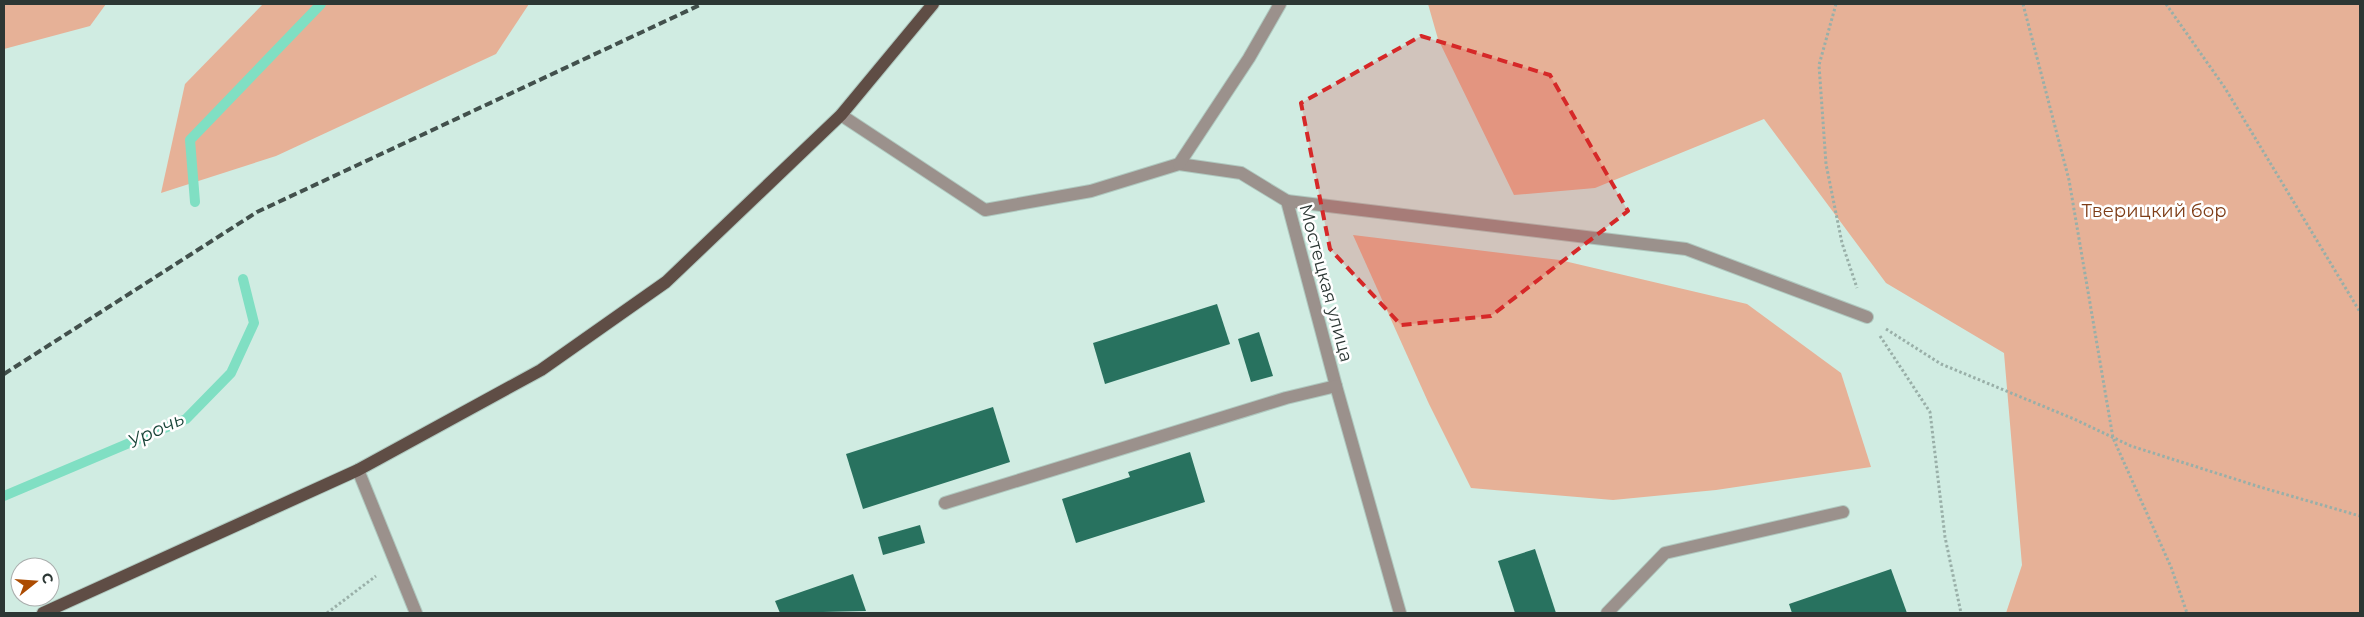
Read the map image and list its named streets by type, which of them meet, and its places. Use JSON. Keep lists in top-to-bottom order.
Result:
{
  "streets": {
    "street": ["Мостецкая улица"]
  },
  "water": ["Урочь"],
  "parks": ["Тверицкий бор"],
  "north": "right"
}
